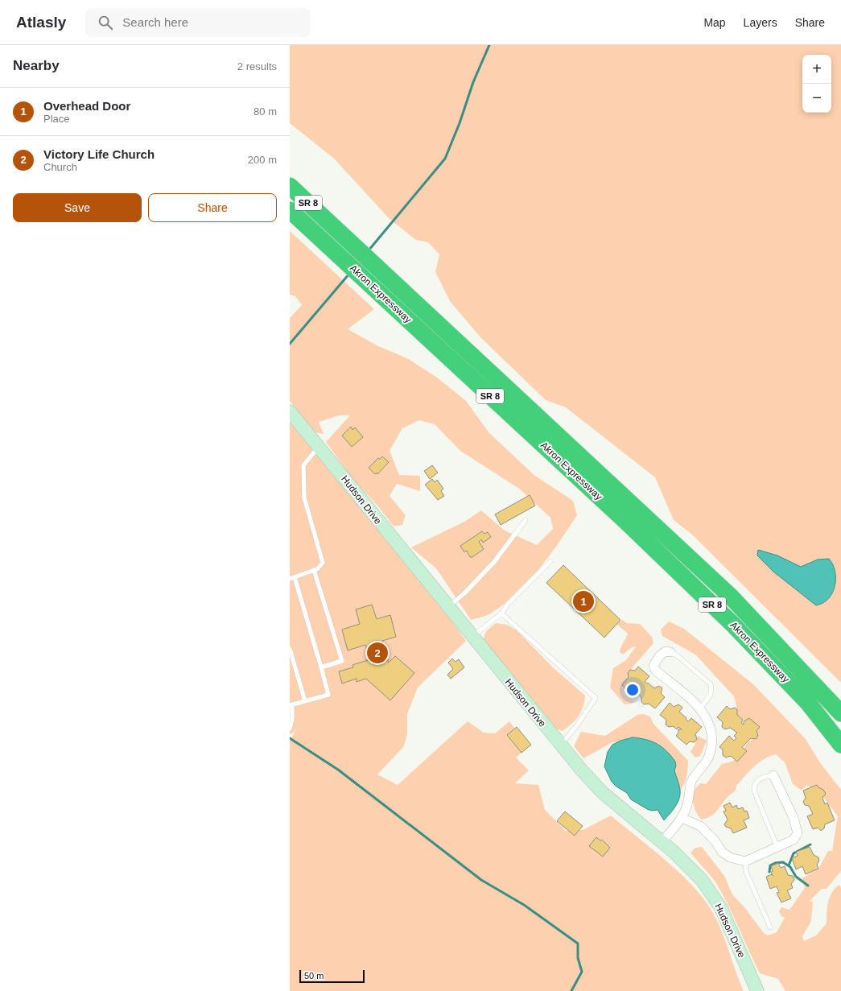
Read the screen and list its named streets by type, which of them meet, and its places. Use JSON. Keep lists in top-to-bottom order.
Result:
{
  "streets": {
    "highway": ["SR 8", "Akron Expressway"],
    "street": ["Hudson Drive"]
  },
  "scale_bar": "50 m",
  "page": {
    "header": "Atlasly",
    "search": "Search here",
    "nav": ["Map", "Layers", "Share"],
    "heading": ["Nearby", "2 results"],
    "map_buttons": ["+", "−"],
    "list": [
      {
        "mark": "1",
        "name": "Overhead Door",
        "note": "Place",
        "value": "80 m"
      },
      {
        "mark": "2",
        "name": "Victory Life Church",
        "note": "Church",
        "value": "200 m"
      }
    ],
    "buttons": ["Save", "Share"],
    "pins": ["1", "2"],
    "scale": "50 m"
  }
}
